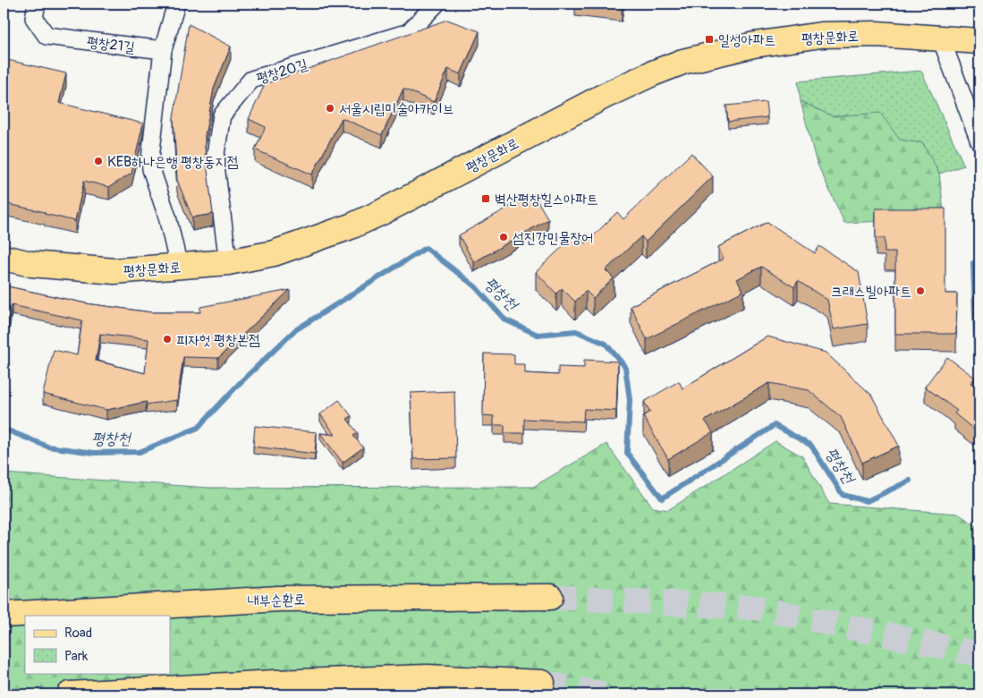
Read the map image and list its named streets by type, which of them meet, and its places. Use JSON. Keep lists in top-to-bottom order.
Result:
{
  "streets": {
    "main road": ["평창문화로", "내부순환로"],
    "street": ["평창21길", "평창20길"]
  },
  "crossings": [
    ["평창문화로", "평창20길"]
  ],
  "water": ["평창천"],
  "places": {
    "transit": ["일성아파트", "벽산평창힐스아파트"],
    "other": [
      "서울시립미술아카이브",
      "KEB하나은행 평창동지점",
      "섬진강민물장어",
      "크래스빌아파트",
      "피자헛 평창본점"
    ]
  },
  "legend": ["Road", "Park"]
}
